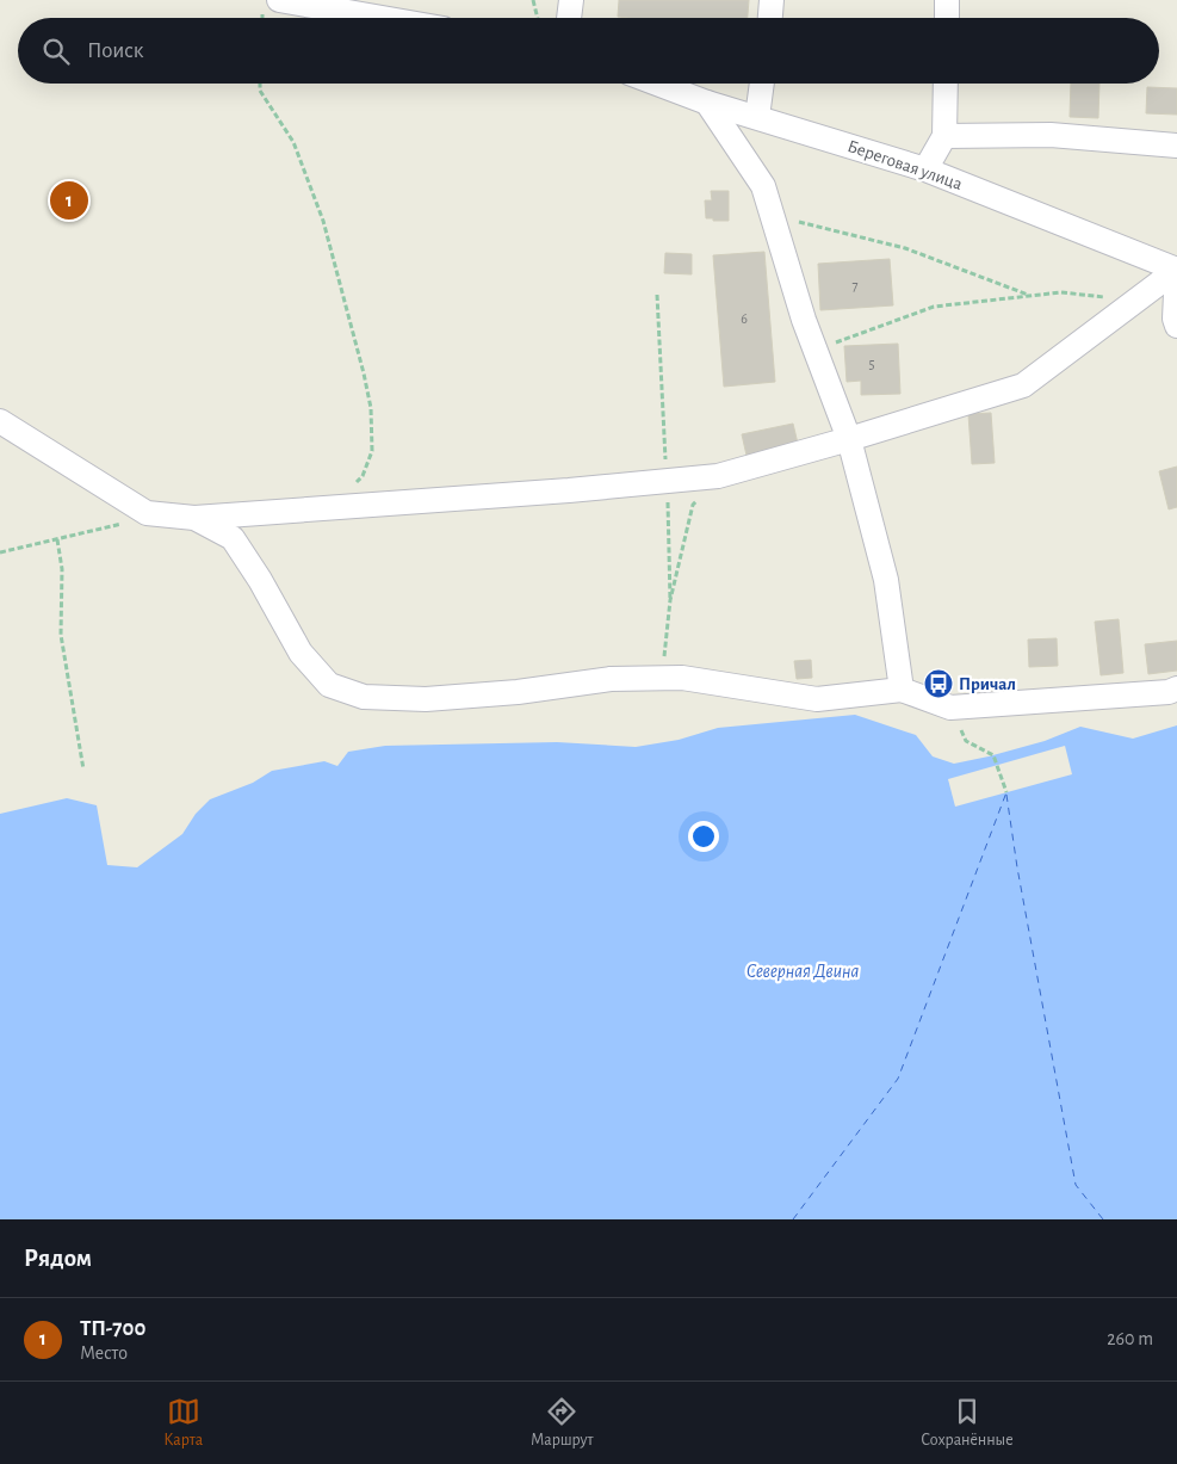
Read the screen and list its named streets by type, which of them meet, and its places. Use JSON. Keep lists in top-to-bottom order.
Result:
{
  "streets": {
    "street": ["Береговая улица"]
  },
  "water": ["Северная Двина"],
  "places": {
    "bus stop": ["Причал"]
  },
  "house_numbers": ["7", "6", "5"],
  "page": {
    "search": "Поиск",
    "pins": "1",
    "heading": "Рядом",
    "list": [
      {
        "mark": "1",
        "name": "ТП-700",
        "note": "Место",
        "value": "260 m"
      }
    ],
    "nav": ["Карта", "Маршрут", "Сохранённые"]
  }
}
